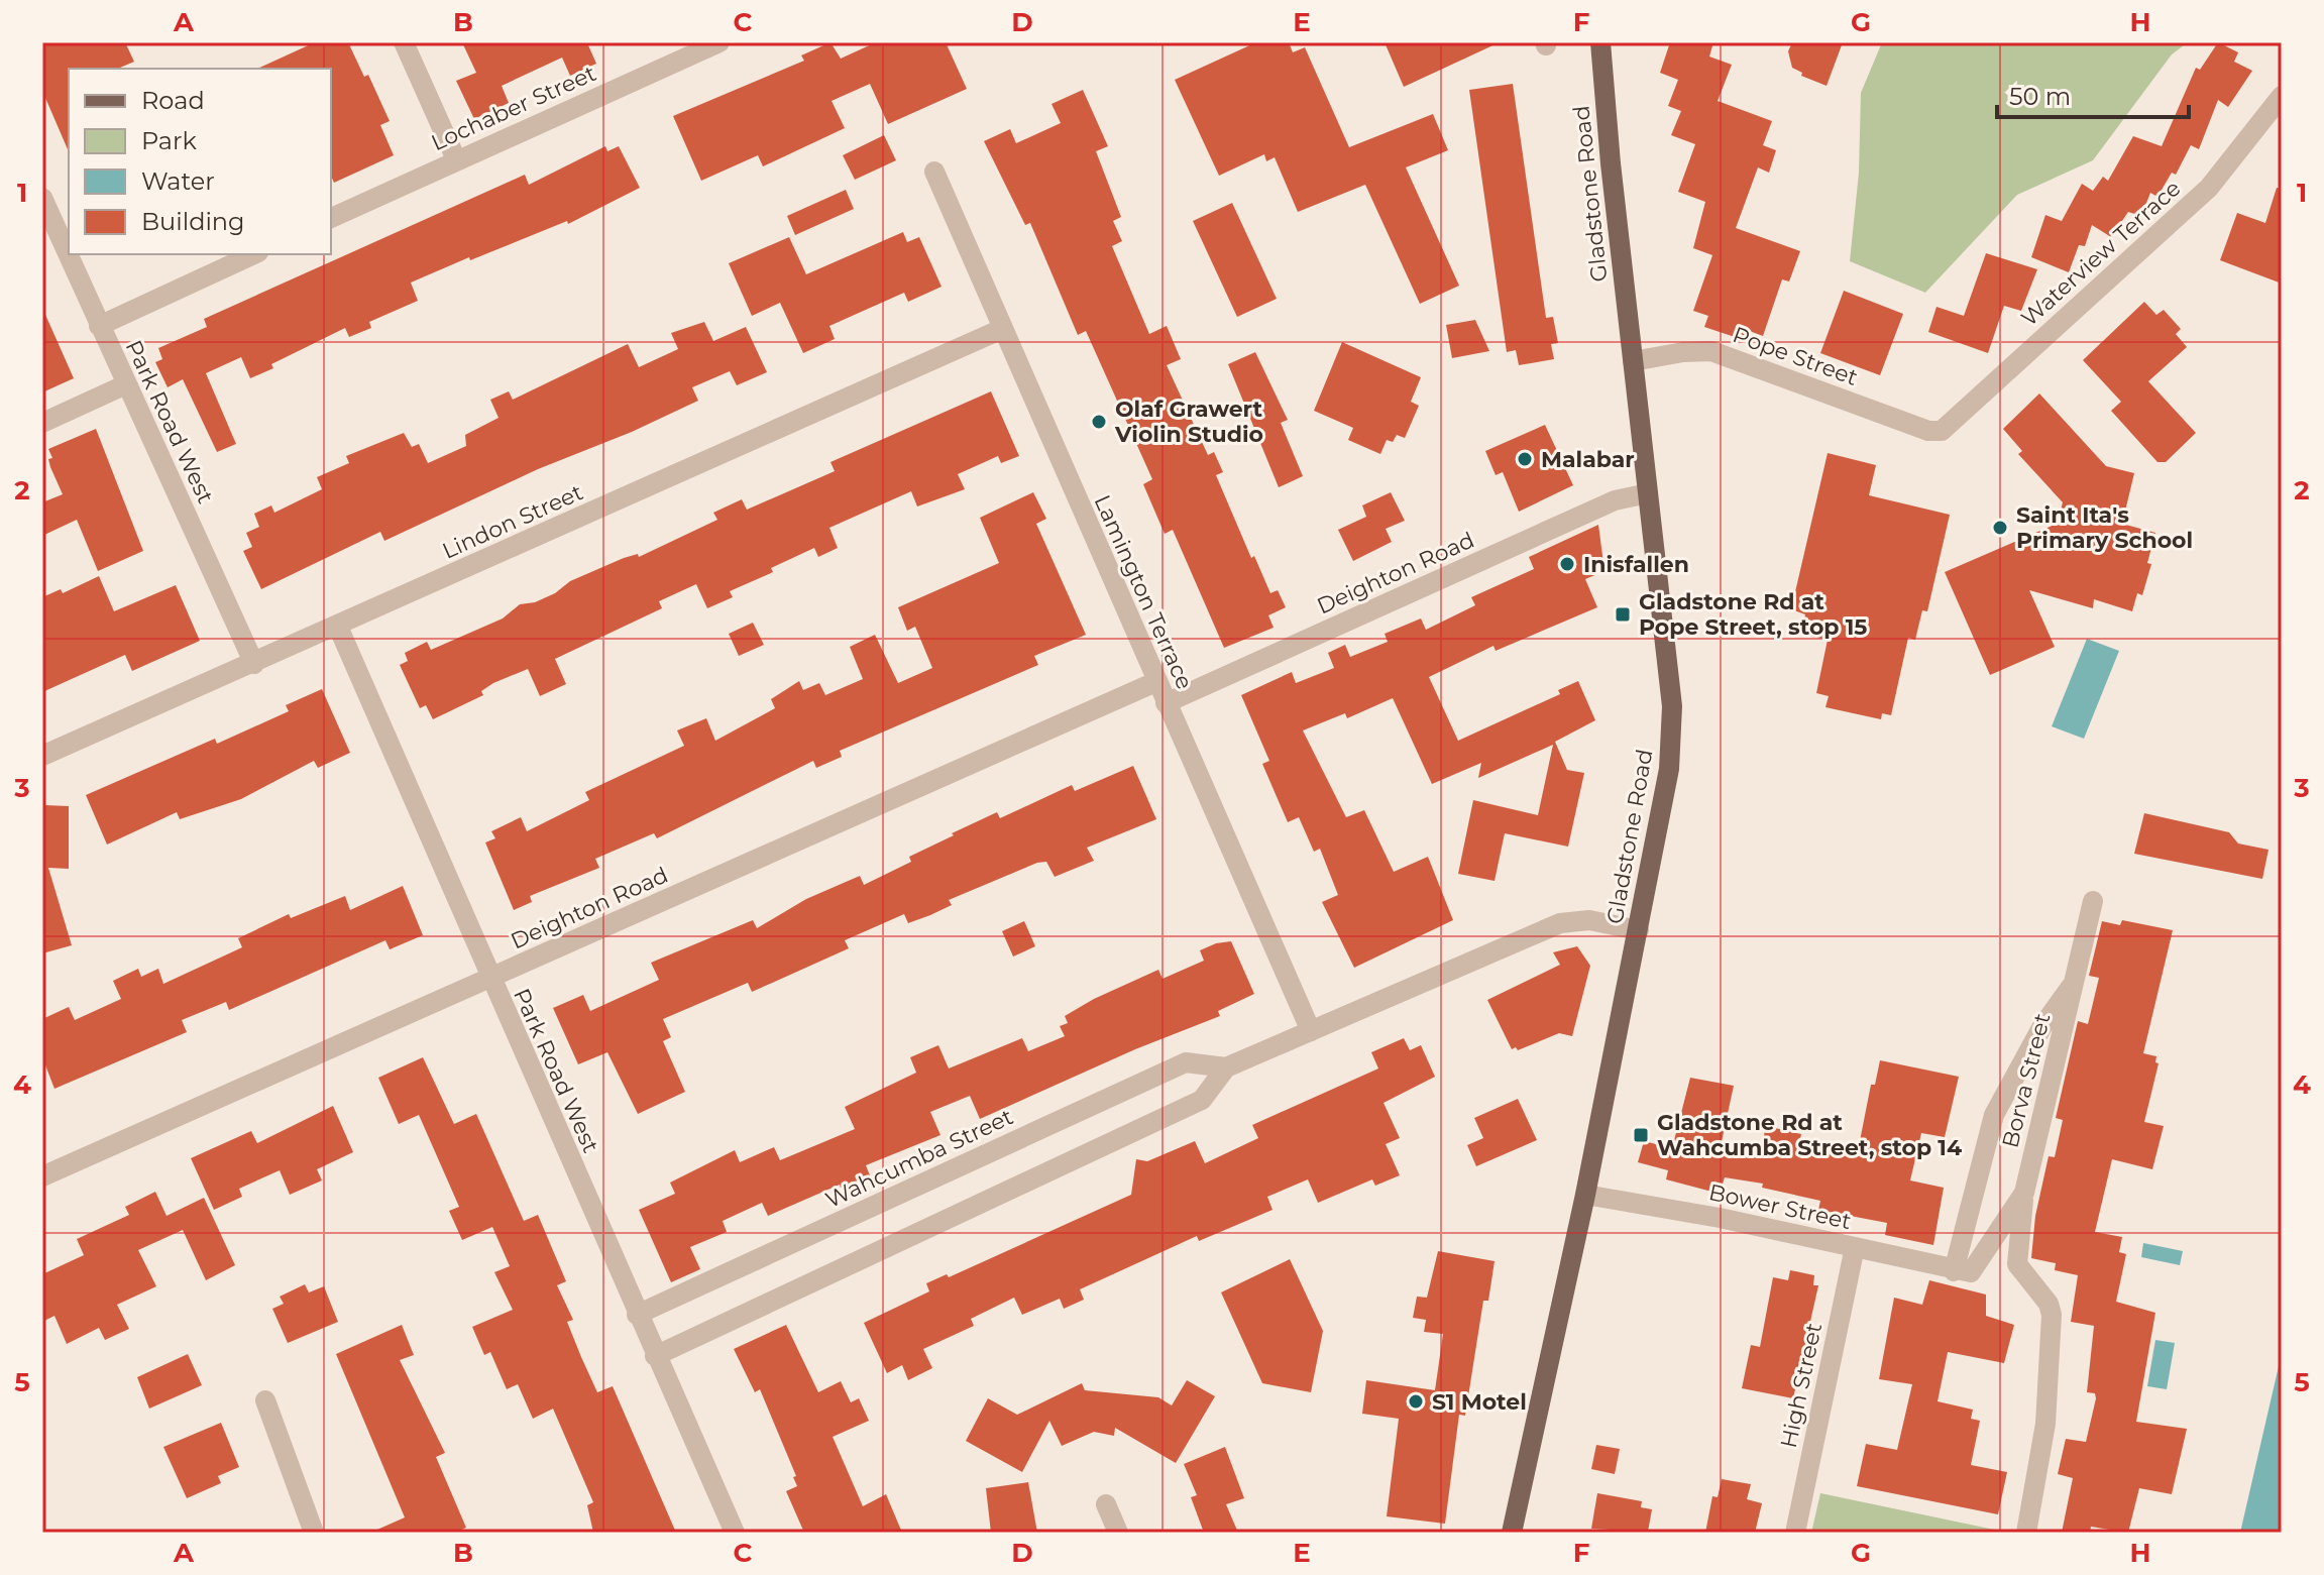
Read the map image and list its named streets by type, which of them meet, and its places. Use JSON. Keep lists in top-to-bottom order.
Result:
{
  "streets": {
    "main road": ["Gladstone Road"],
    "street": [
      "Lochaber Street",
      "Waterview Terrace",
      "Pope Street",
      "Park Road West",
      "Lindon Street",
      "Deighton Road",
      "Lamington Terrace",
      "Borva Street",
      "Wahcumba Street",
      "Bower Street",
      "High Street"
    ]
  },
  "crossings": [
    ["Gladstone Road", "Pope Street"],
    ["Gladstone Road", "Deighton Road"],
    ["Gladstone Road", "Bower Street"],
    ["Waterview Terrace", "Pope Street"],
    ["Park Road West", "Lindon Street"],
    ["Park Road West", "Deighton Road"],
    ["Park Road West", "Wahcumba Street"],
    ["Lindon Street", "Lamington Terrace"],
    ["Deighton Road", "Lamington Terrace"],
    ["Borva Street", "Bower Street"],
    ["Bower Street", "High Street"]
  ],
  "places": {
    "other": [
      "Olaf Grawert Violin Studio",
      "Malabar",
      "Saint Ita's Primary School",
      "Inisfallen",
      "S1 Motel"
    ],
    "transit": ["Gladstone Rd at Pope Street, stop 15", "Gladstone Rd at Wahcumba Street, stop 14"]
  },
  "legend": [
    "Road",
    "Park",
    "Water",
    "Building"
  ],
  "scale_bar": "50 m",
  "grid": {
    "columns": [
      "A",
      "B",
      "C",
      "D",
      "E",
      "F",
      "G",
      "H"
    ],
    "rows": [
      "1",
      "2",
      "3",
      "4",
      "5"
    ]
  }
}
